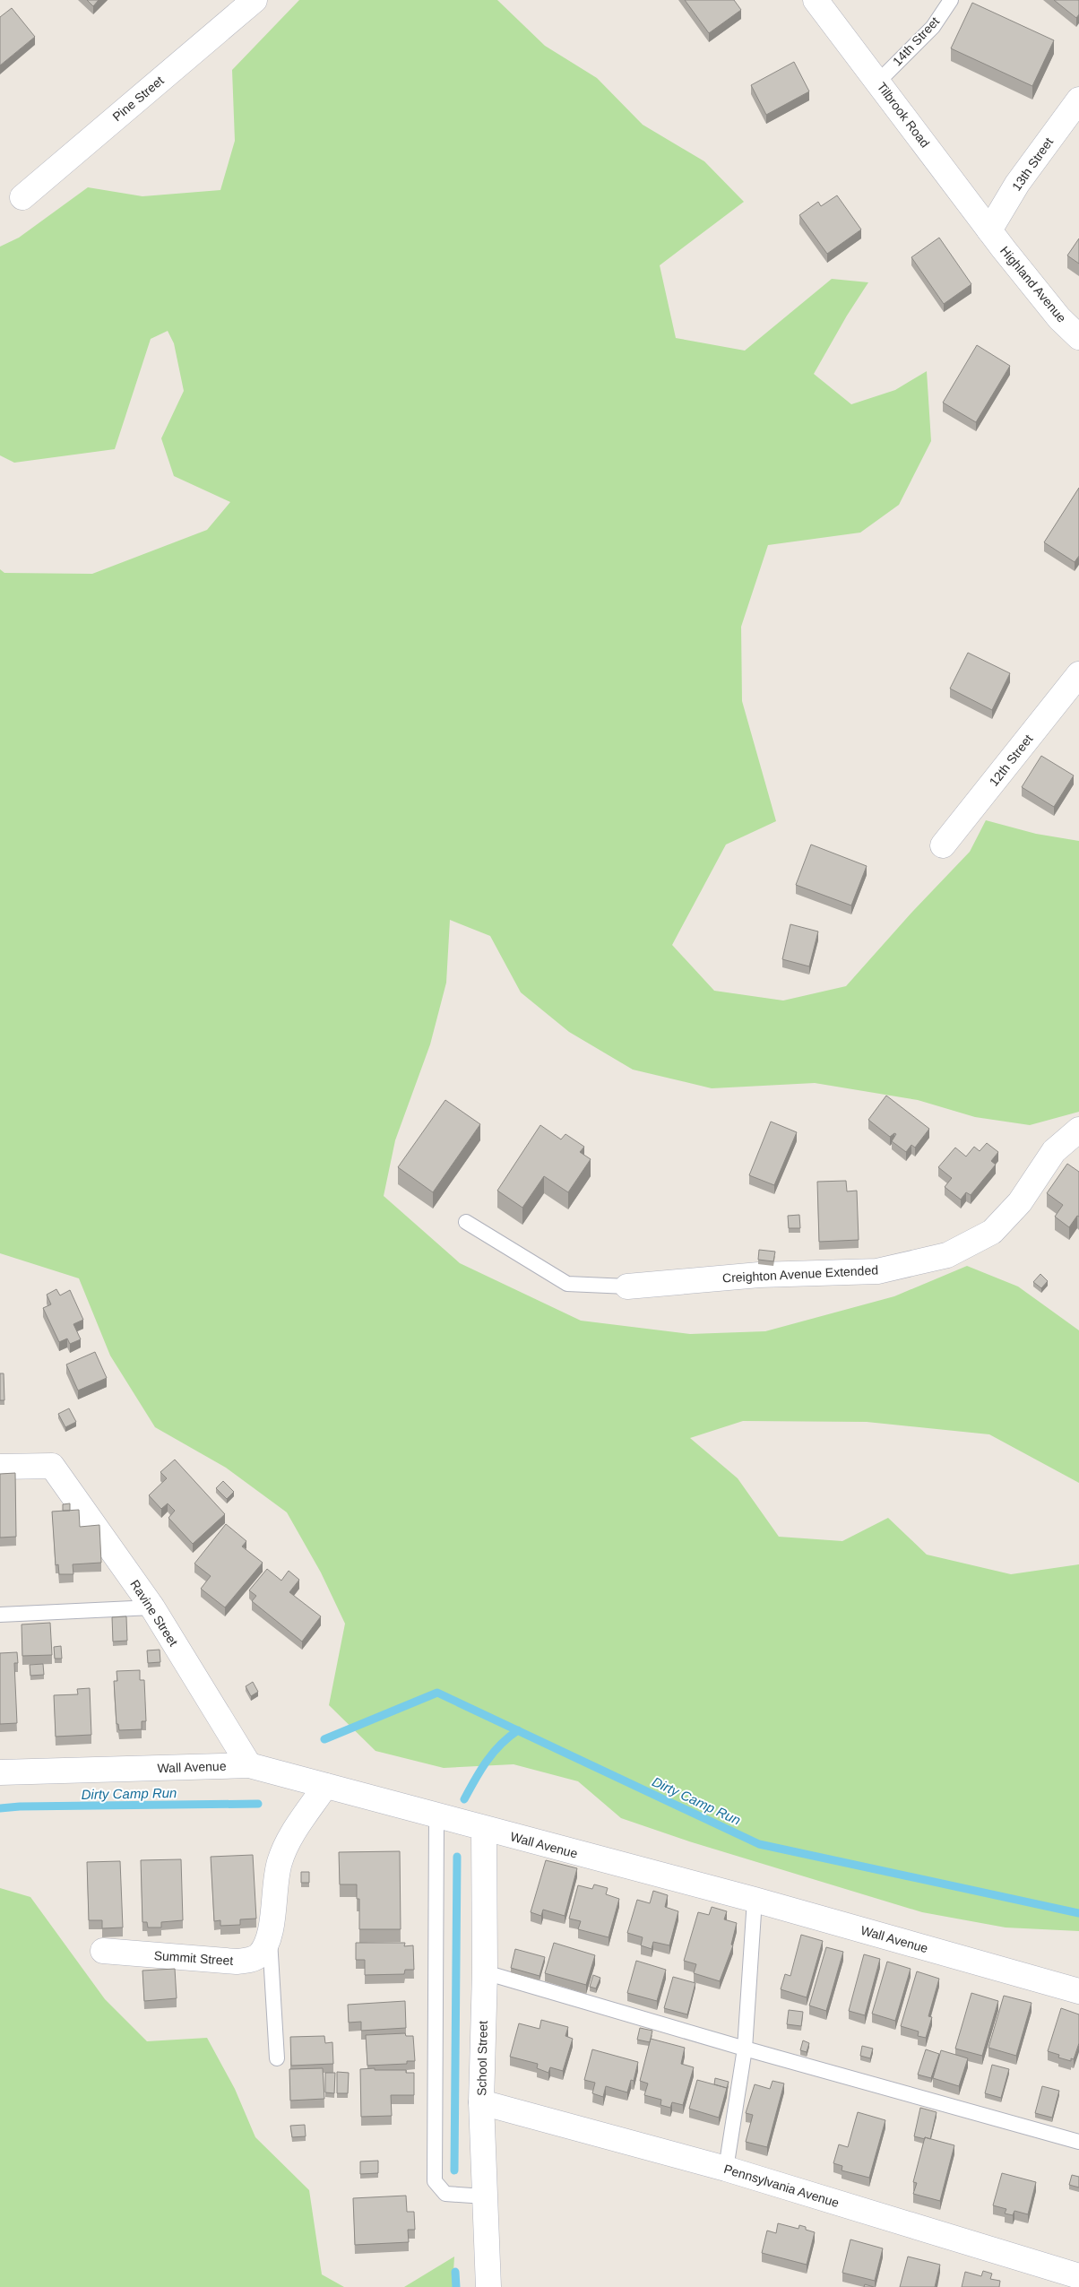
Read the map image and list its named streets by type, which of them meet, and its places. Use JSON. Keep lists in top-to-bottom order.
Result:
{
  "streets": {
    "street": [
      "Pine Street",
      "Tilbrook Road",
      "13th Street",
      "Highland Avenue",
      "12th Street",
      "Creighton Avenue Extended",
      "Ravine Street",
      "Wall Avenue",
      "Summit Street",
      "School Street",
      "Pennsylvania Avenue"
    ],
    "lane": ["14th Street"]
  },
  "crossings": [
    ["14th Street", "Tilbrook Road"],
    ["Tilbrook Road", "13th Street"],
    ["Tilbrook Road", "Highland Avenue"],
    ["13th Street", "Highland Avenue"],
    ["Ravine Street", "Wall Avenue"],
    ["Wall Avenue", "Summit Street"],
    ["Wall Avenue", "School Street"],
    ["School Street", "Pennsylvania Avenue"]
  ],
  "water": ["Dirty Camp Run"]
}
